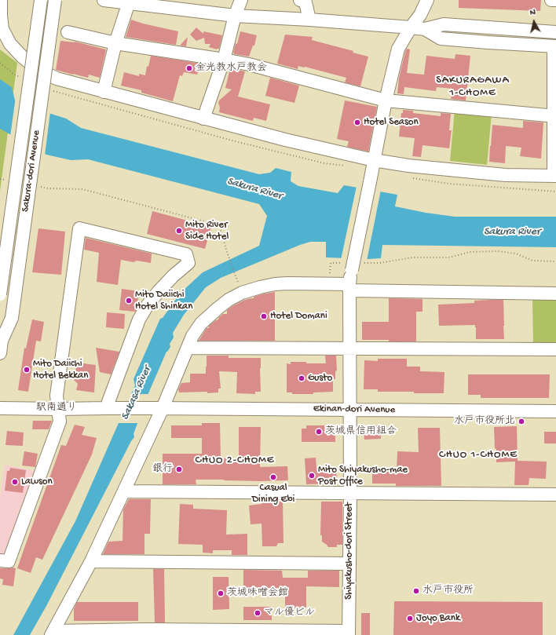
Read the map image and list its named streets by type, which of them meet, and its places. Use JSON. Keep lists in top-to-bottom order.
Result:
{
  "streets": {
    "street": [
      "Sakura-dori Avenue",
      "駅南通り",
      "Ekinan-dori Avenue",
      "Shiyakusho-dori Street"
    ]
  },
  "crossings": [
    ["駅南通り", "Ekinan-dori Avenue"],
    ["Ekinan-dori Avenue", "Shiyakusho-dori Street"]
  ],
  "districts": ["SAKURAGAWA 1-CHOME", "CHUO 1-CHOME", "CHUO 2-CHOME"],
  "water": ["Sakura River", "Sakasa River"],
  "places": [
    "金光教水戸教会",
    "Hotel Season",
    "Mito River Side Hotel",
    "Mito Daiichi Hotel Shinkan",
    "Hotel Domani",
    "Mito Daiichi Hotel Bekkan",
    "Gusto",
    "水戸市役所北",
    "茨城県信用組合",
    "銀行",
    "Mito Shiyakusho-mae Post Office",
    "Casual Dining Ebi",
    "Lawson",
    "水戸市役所",
    "茨城味噌会館",
    "マル優ビル",
    "Joyo Bank"
  ],
  "north": "top"
}
